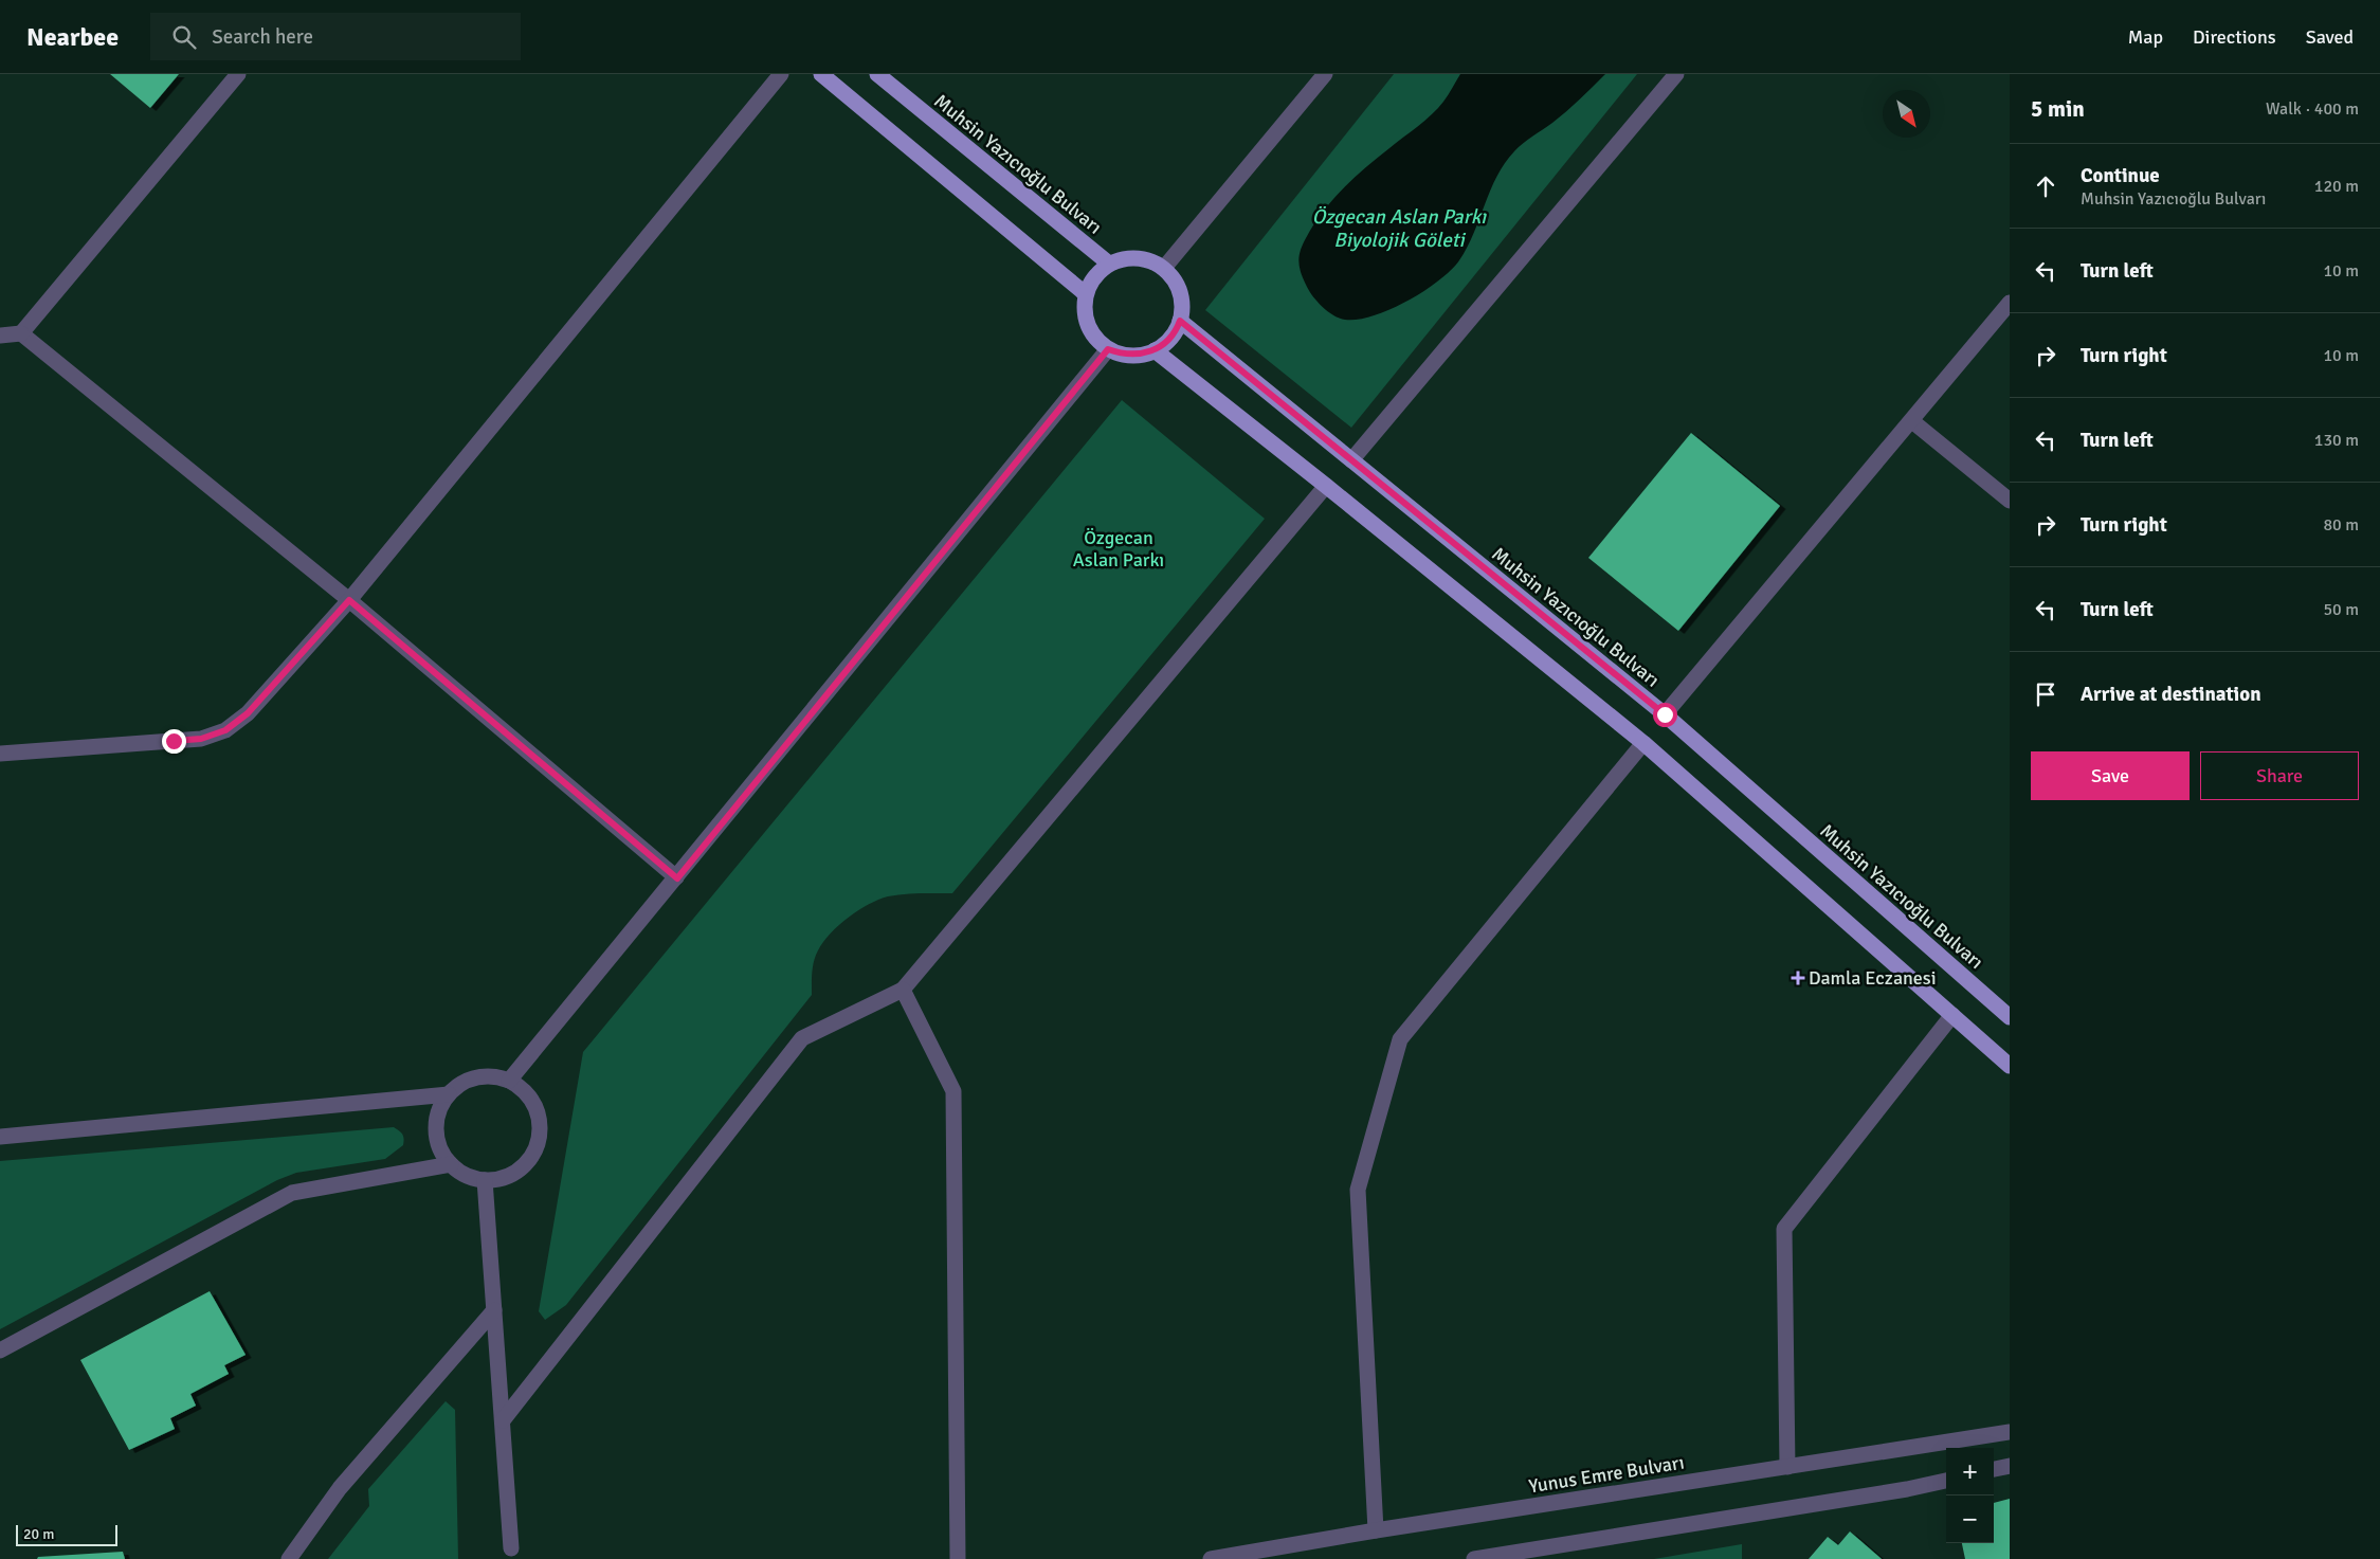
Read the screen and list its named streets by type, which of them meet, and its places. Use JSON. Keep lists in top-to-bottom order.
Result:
{
  "streets": {
    "main road": ["Muhsin Yazıcıoğlu Bulvarı"],
    "street": ["Yunus Emre Bulvarı"]
  },
  "water": ["Özgecan Aslan Parkı Biyolojik Göleti"],
  "parks": ["Özgecan Aslan Parkı"],
  "places": {
    "health": ["Damla Eczanesi"]
  },
  "scale_bar": "20 m",
  "north": "bottom right",
  "page": {
    "header": "Nearbee",
    "search": "Search here",
    "nav": ["Map", "Directions", "Saved"],
    "heading": ["5 min", "Walk · 400 m"],
    "list": [
      ["Continue", "Muhsin Yazıcıoğlu Bulvarı", "120 m"],
      ["Turn left", "10 m"],
      ["Turn right", "10 m"],
      ["Turn left", "130 m"],
      ["Turn right", "80 m"],
      ["Turn left", "50 m"],
      "Arrive at destination"
    ],
    "buttons": ["Save", "Share"],
    "map_buttons": ["+", "−"],
    "scale": "20 m"
  }
}
